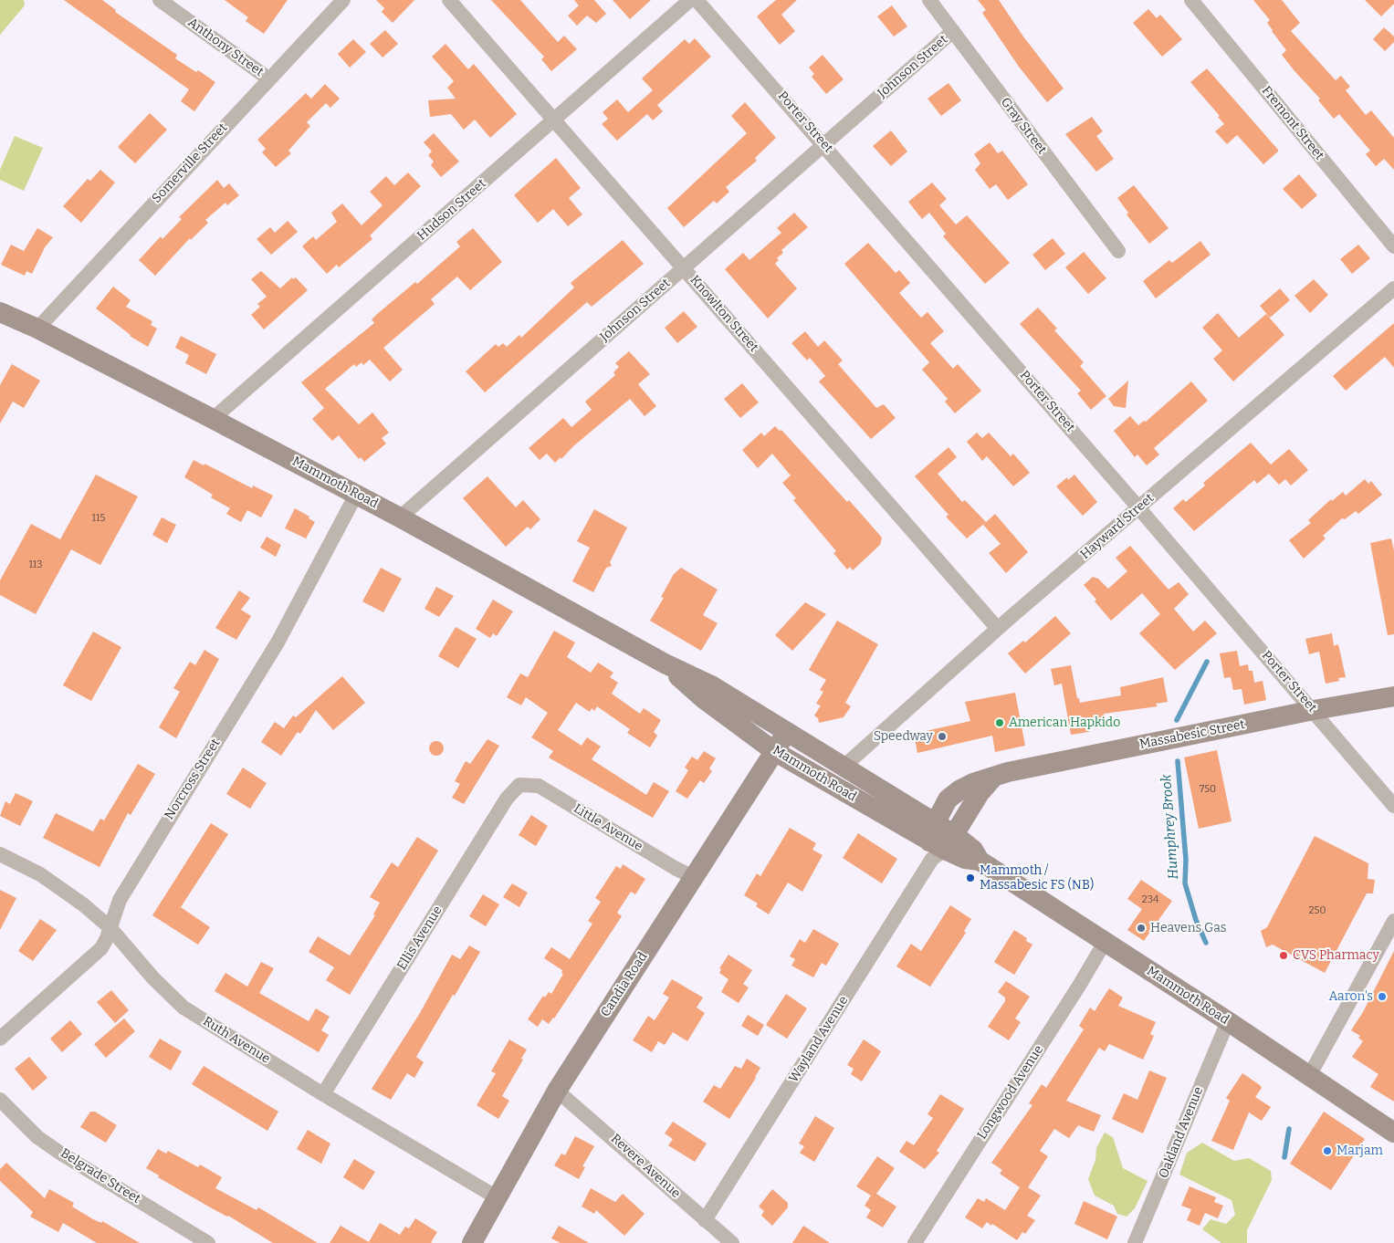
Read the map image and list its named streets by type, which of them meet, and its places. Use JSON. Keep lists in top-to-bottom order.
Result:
{
  "streets": {
    "main road": ["Mammoth Road", "Massabesic Street", "Candia Road"],
    "street": [
      "Anthony Street",
      "Johnson Street",
      "Porter Street",
      "Fremont Street",
      "Gray Street",
      "Somerville Street",
      "Hudson Street",
      "Knowlton Street",
      "Hayward Street",
      "Norcross Street",
      "Little Avenue",
      "Ellis Avenue",
      "Wayland Avenue",
      "Ruth Avenue",
      "Longwood Avenue",
      "Oakland Avenue",
      "Revere Avenue",
      "Belgrade Street"
    ]
  },
  "crossings": [
    ["Anthony Street", "Somerville Street"],
    ["Johnson Street", "Porter Street"],
    ["Johnson Street", "Gray Street"],
    ["Johnson Street", "Knowlton Street"],
    ["Johnson Street", "Mammoth Road"],
    ["Porter Street", "Hayward Street"],
    ["Porter Street", "Massabesic Street"],
    ["Somerville Street", "Mammoth Road"],
    ["Hudson Street", "Knowlton Street"],
    ["Hudson Street", "Mammoth Road"],
    ["Knowlton Street", "Hayward Street"],
    ["Mammoth Road", "Hayward Street"],
    ["Mammoth Road", "Massabesic Street"],
    ["Mammoth Road", "Norcross Street"],
    ["Mammoth Road", "Candia Road"],
    ["Mammoth Road", "Wayland Avenue"],
    ["Mammoth Road", "Longwood Avenue"],
    ["Mammoth Road", "Oakland Avenue"],
    ["Massabesic Street", "Wayland Avenue"],
    ["Norcross Street", "Ruth Avenue"],
    ["Little Avenue", "Ellis Avenue"],
    ["Little Avenue", "Candia Road"],
    ["Ellis Avenue", "Ruth Avenue"],
    ["Candia Road", "Ruth Avenue"],
    ["Candia Road", "Revere Avenue"],
    ["Wayland Avenue", "Revere Avenue"]
  ],
  "water": ["Humphrey Brook"],
  "places": [
    "American Hapkido",
    "Speedway",
    "Mammoth / Massabesic FS (NB)",
    "Heavens Gas",
    "CVS Pharmacy",
    "Aaron's",
    "Marjam"
  ],
  "house_numbers": [
    "115",
    "113",
    "750",
    "234",
    "250"
  ]
}
